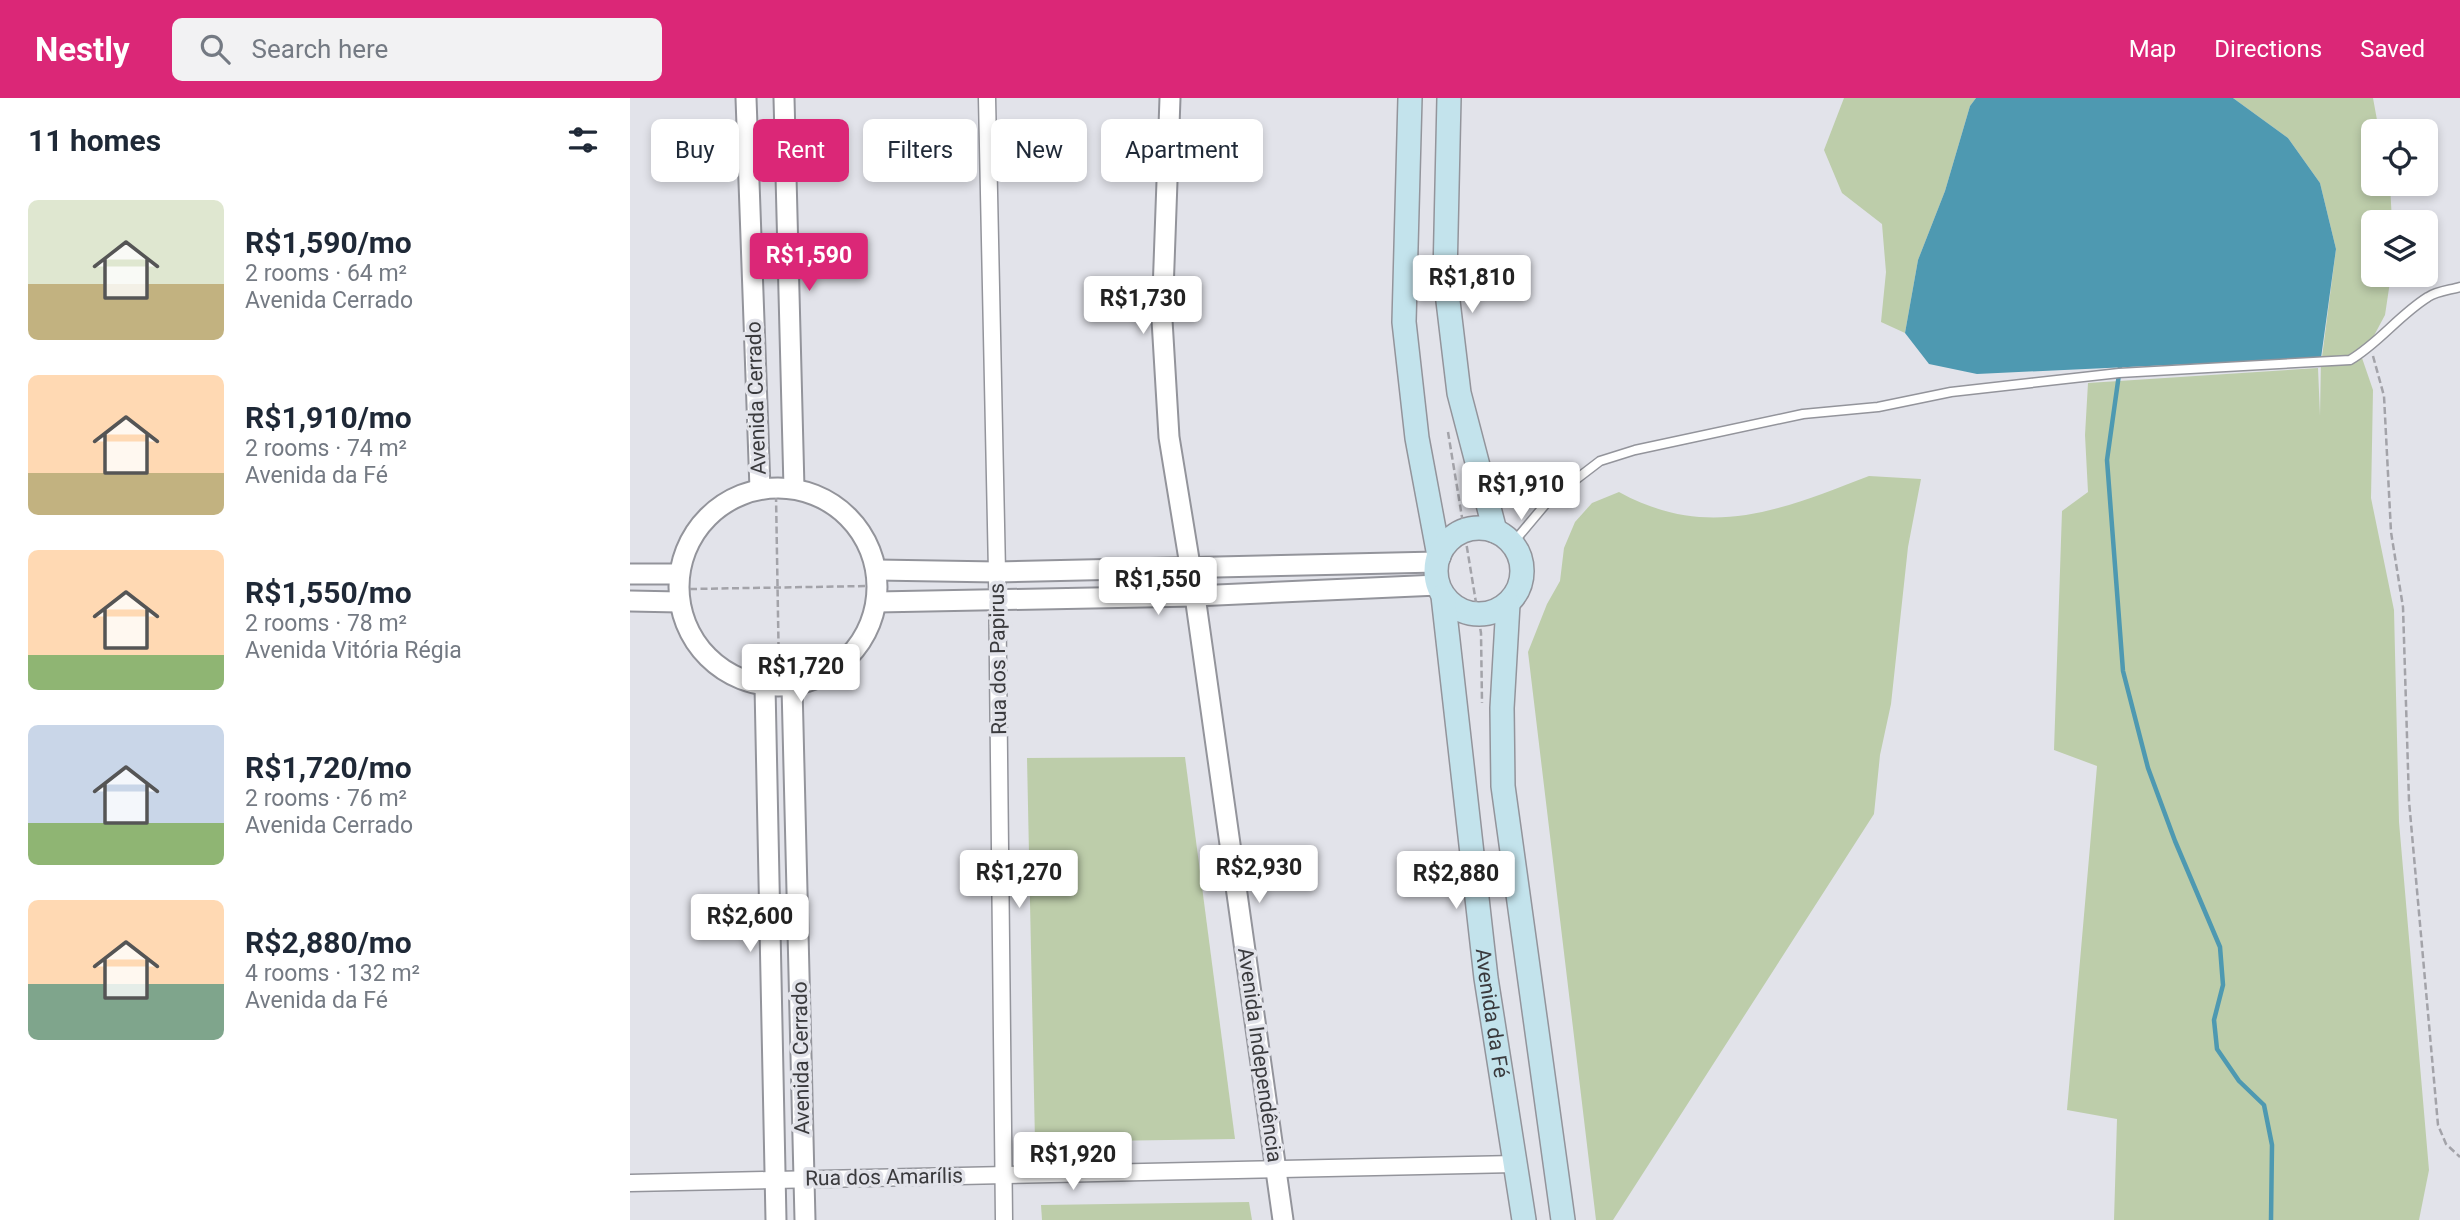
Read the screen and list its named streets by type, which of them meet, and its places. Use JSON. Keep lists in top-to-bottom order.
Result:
{
  "streets": {
    "main road": ["Avenida da Fé"],
    "street": [
      "Avenida Cerrado",
      "Rua dos Papirus",
      "Avenida Independência",
      "Rua dos Amarílis"
    ]
  },
  "crossings": [
    ["Avenida Cerrado", "Rua dos Amarílis"],
    ["Rua dos Papirus", "Rua dos Amarílis"],
    ["Avenida da Fé", "Rua dos Amarílis"],
    ["Avenida Independência", "Rua dos Amarílis"]
  ],
  "page": {
    "header": "Nestly",
    "search": "Search here",
    "nav": ["Map", "Directions", "Saved"],
    "heading": "11 homes",
    "chip": [
      "Buy",
      "Rent",
      "Filters",
      "New",
      "Apartment"
    ],
    "list": [
      {
        "name": "R$1,590/mo",
        "note": "2 rooms · 64 m² · Avenida Cerrado"
      },
      {
        "name": "R$1,910/mo",
        "note": "2 rooms · 74 m² · Avenida da Fé"
      },
      {
        "name": "R$1,550/mo",
        "note": "2 rooms · 78 m² · Avenida Vitória Régia"
      },
      {
        "name": "R$1,720/mo",
        "note": "2 rooms · 76 m² · Avenida Cerrado"
      },
      {
        "name": "R$2,880/mo",
        "note": "4 rooms · 132 m² · Avenida da Fé"
      }
    ],
    "price": [
      "R$1,590",
      "R$1,810",
      "R$1,730",
      "R$1,910",
      "R$1,550",
      "R$1,720",
      "R$2,930",
      "R$1,270",
      "R$2,880",
      "R$2,600",
      "R$1,920"
    ]
  }
}
